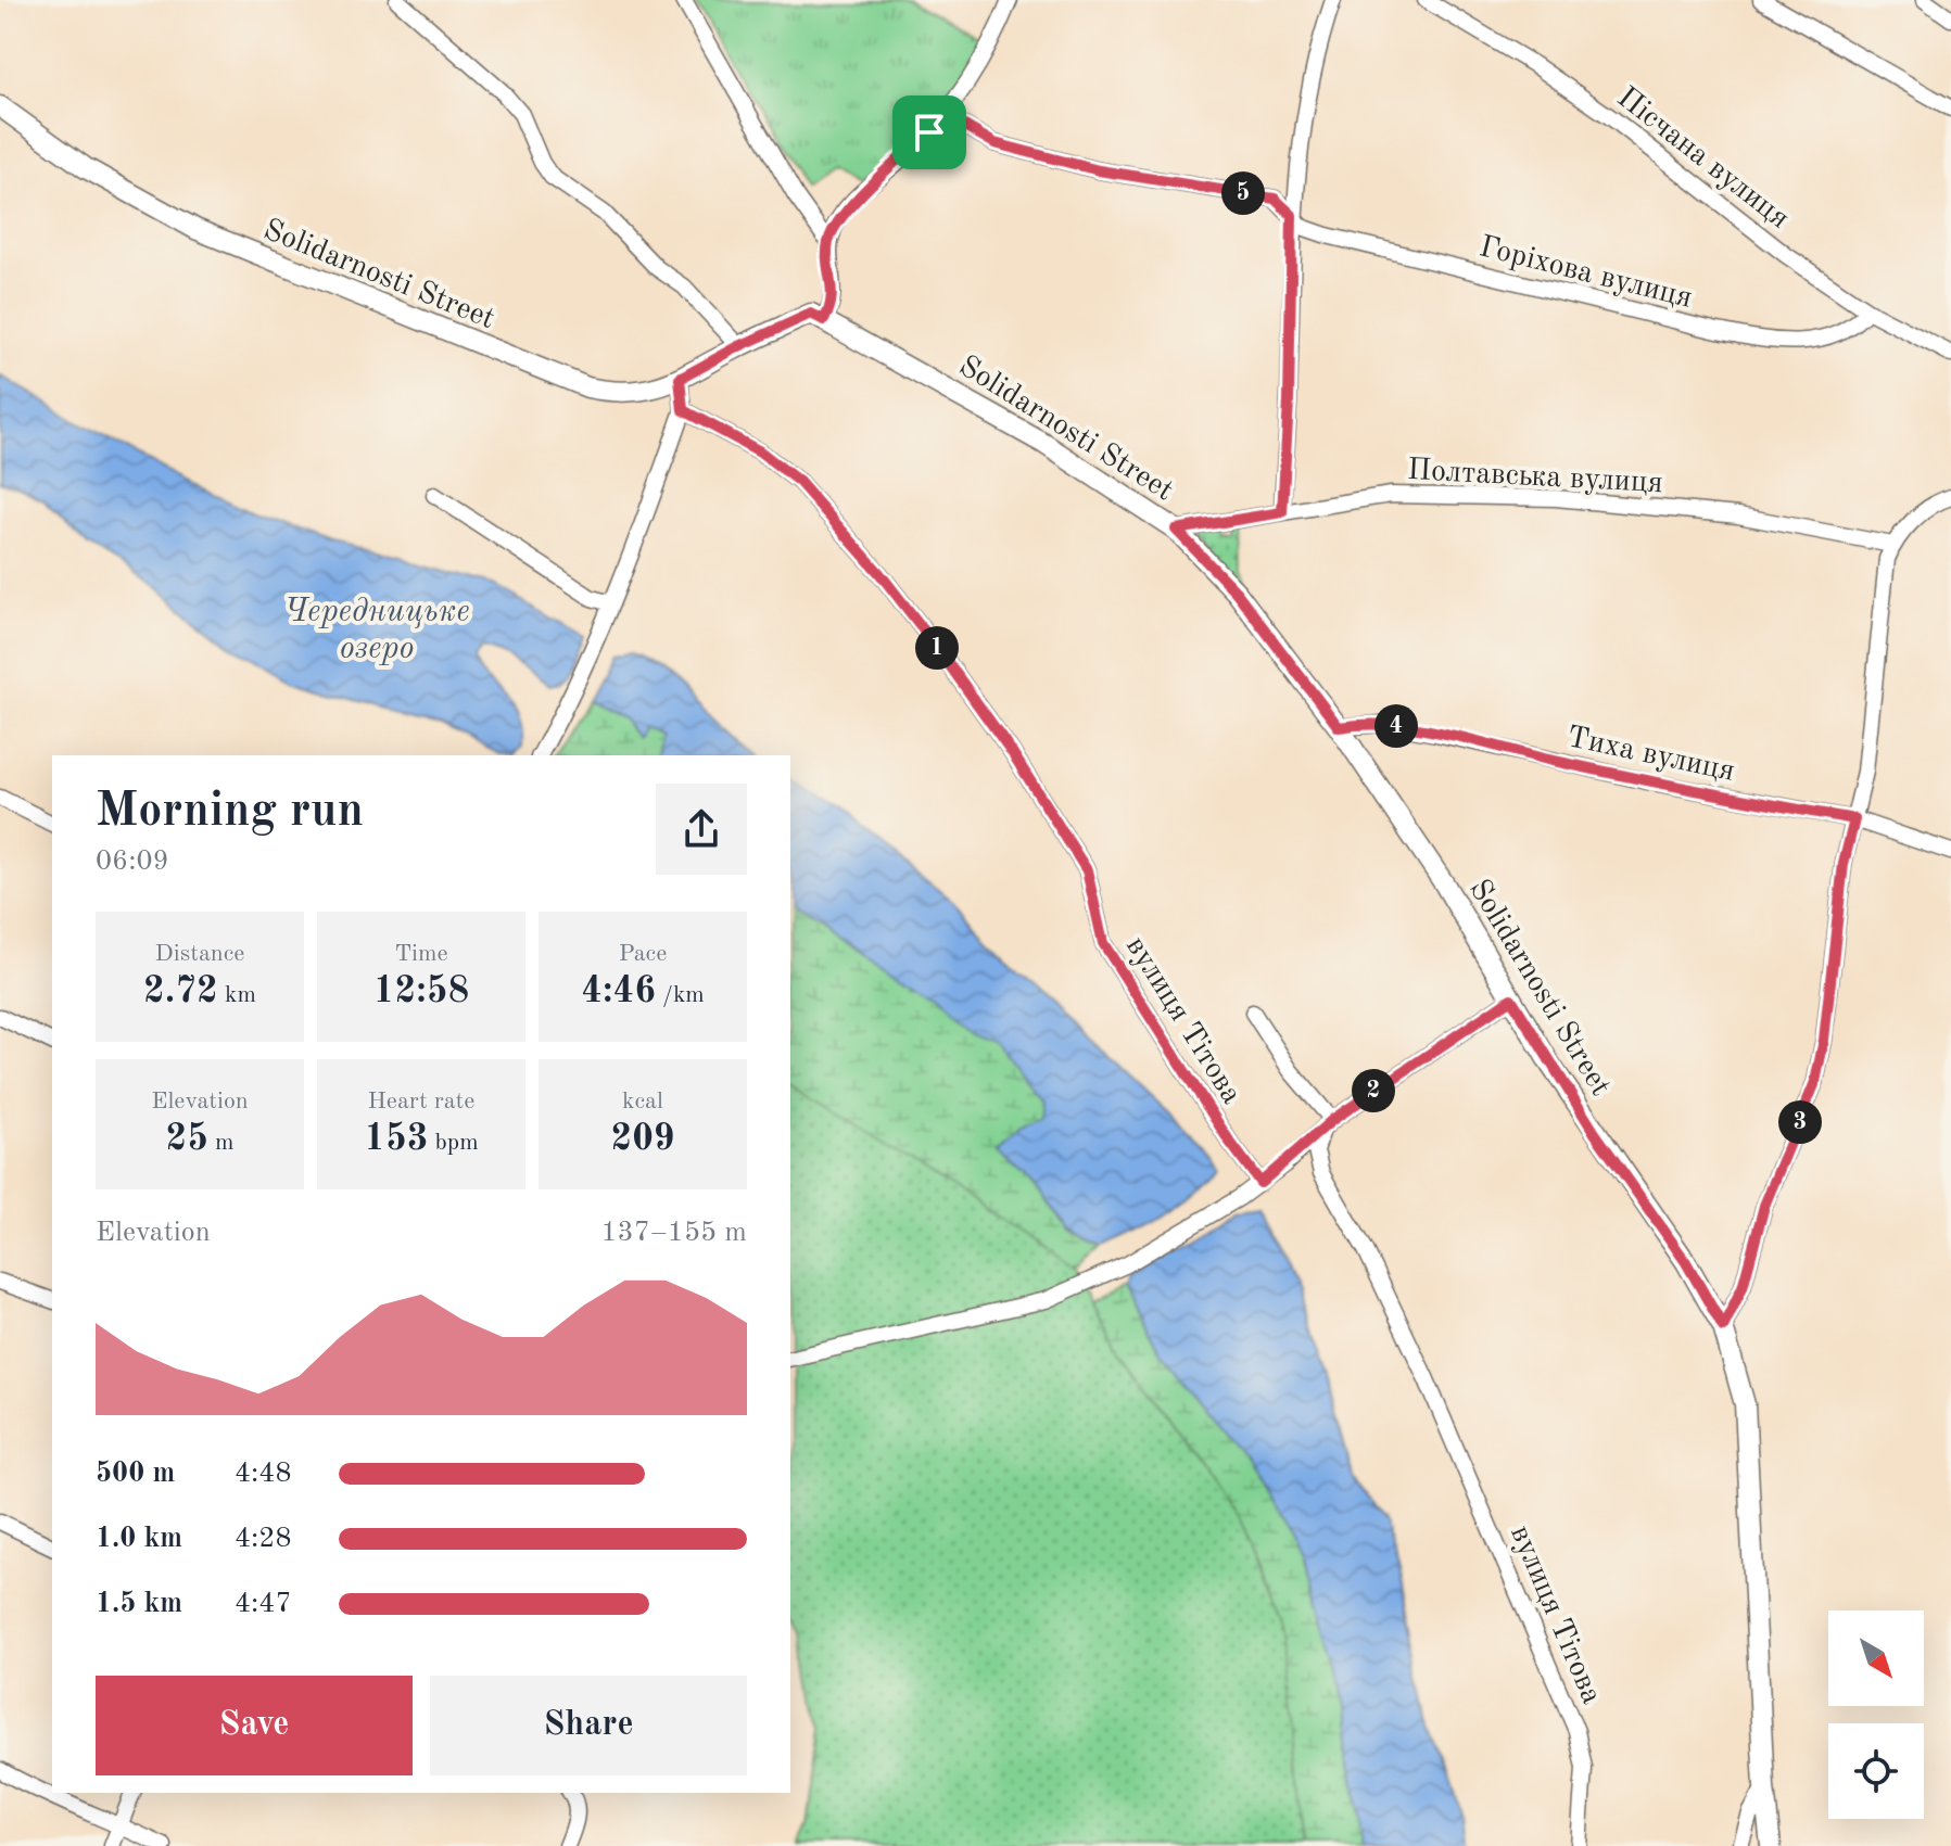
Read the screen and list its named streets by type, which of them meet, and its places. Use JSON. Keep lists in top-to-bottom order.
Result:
{
  "streets": {
    "main road": ["Solidarnosti Street"],
    "street": [
      "Пісчана вулиця",
      "Горіхова вулиця",
      "Полтавська вулиця",
      "Тиха вулиця",
      "вулиця Тітова"
    ]
  },
  "crossings": [
    ["Пісчана вулиця", "Горіхова вулиця"],
    ["Solidarnosti Street", "Полтавська вулиця"],
    ["Solidarnosti Street", "Тиха вулиця"]
  ],
  "water": ["Чередницьке озеро"],
  "north": "bottom right",
  "page": {
    "pins": [
      "5",
      "1",
      "4",
      "2",
      "3"
    ],
    "heading": ["Morning run", "06:09"],
    "stats": [
      ["Distance", "2.72 km"],
      ["Time", "12:58"],
      ["Pace", "4:46 /km"],
      ["Elevation", "25 m"],
      ["Heart rate", "153 bpm"],
      ["kcal", "209"]
    ],
    "chart": ["Elevation", "137–155 m"],
    "list": [
      {
        "name": "500 m",
        "note": "4:48"
      },
      {
        "name": "1.0 km",
        "note": "4:28"
      },
      {
        "name": "1.5 km",
        "note": "4:47"
      }
    ],
    "buttons": ["Save", "Share"]
  }
}
